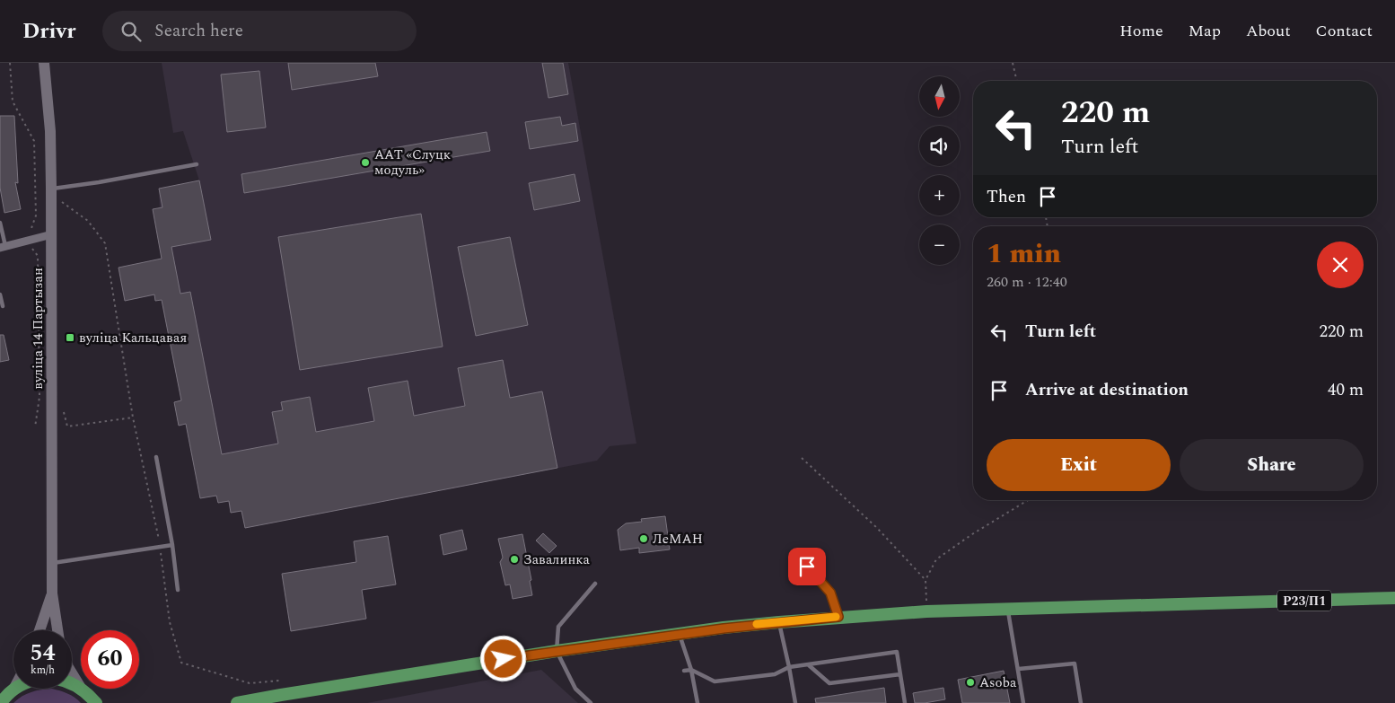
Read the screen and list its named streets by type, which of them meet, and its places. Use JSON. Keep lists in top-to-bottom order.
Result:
{
  "streets": {
    "main road": ["вуліца 14 Партызан", "Р23/П1"]
  },
  "places": {
    "other": [
      "ААТ «Слуцк модуль»",
      "ЛеМАН",
      "Завалинка",
      "Asoba"
    ],
    "transit": ["вуліца Кальцавая"]
  },
  "north": "bottom",
  "page": {
    "header": "Drivr",
    "search": "Search here",
    "nav": [
      "Home",
      "Map",
      "About",
      "Contact"
    ],
    "map_buttons": ["+", "−"],
    "turn": ["220 m", "Turn left"],
    "then": "Then",
    "heading": ["1 min", "260 m · 12:40"],
    "list": [
      {
        "name": "Turn left",
        "value": "220 m"
      },
      {
        "name": "Arrive at destination",
        "value": "40 m"
      }
    ],
    "buttons": ["Exit", "Share"],
    "speed": "54 km/h",
    "limit": "60"
  }
}
